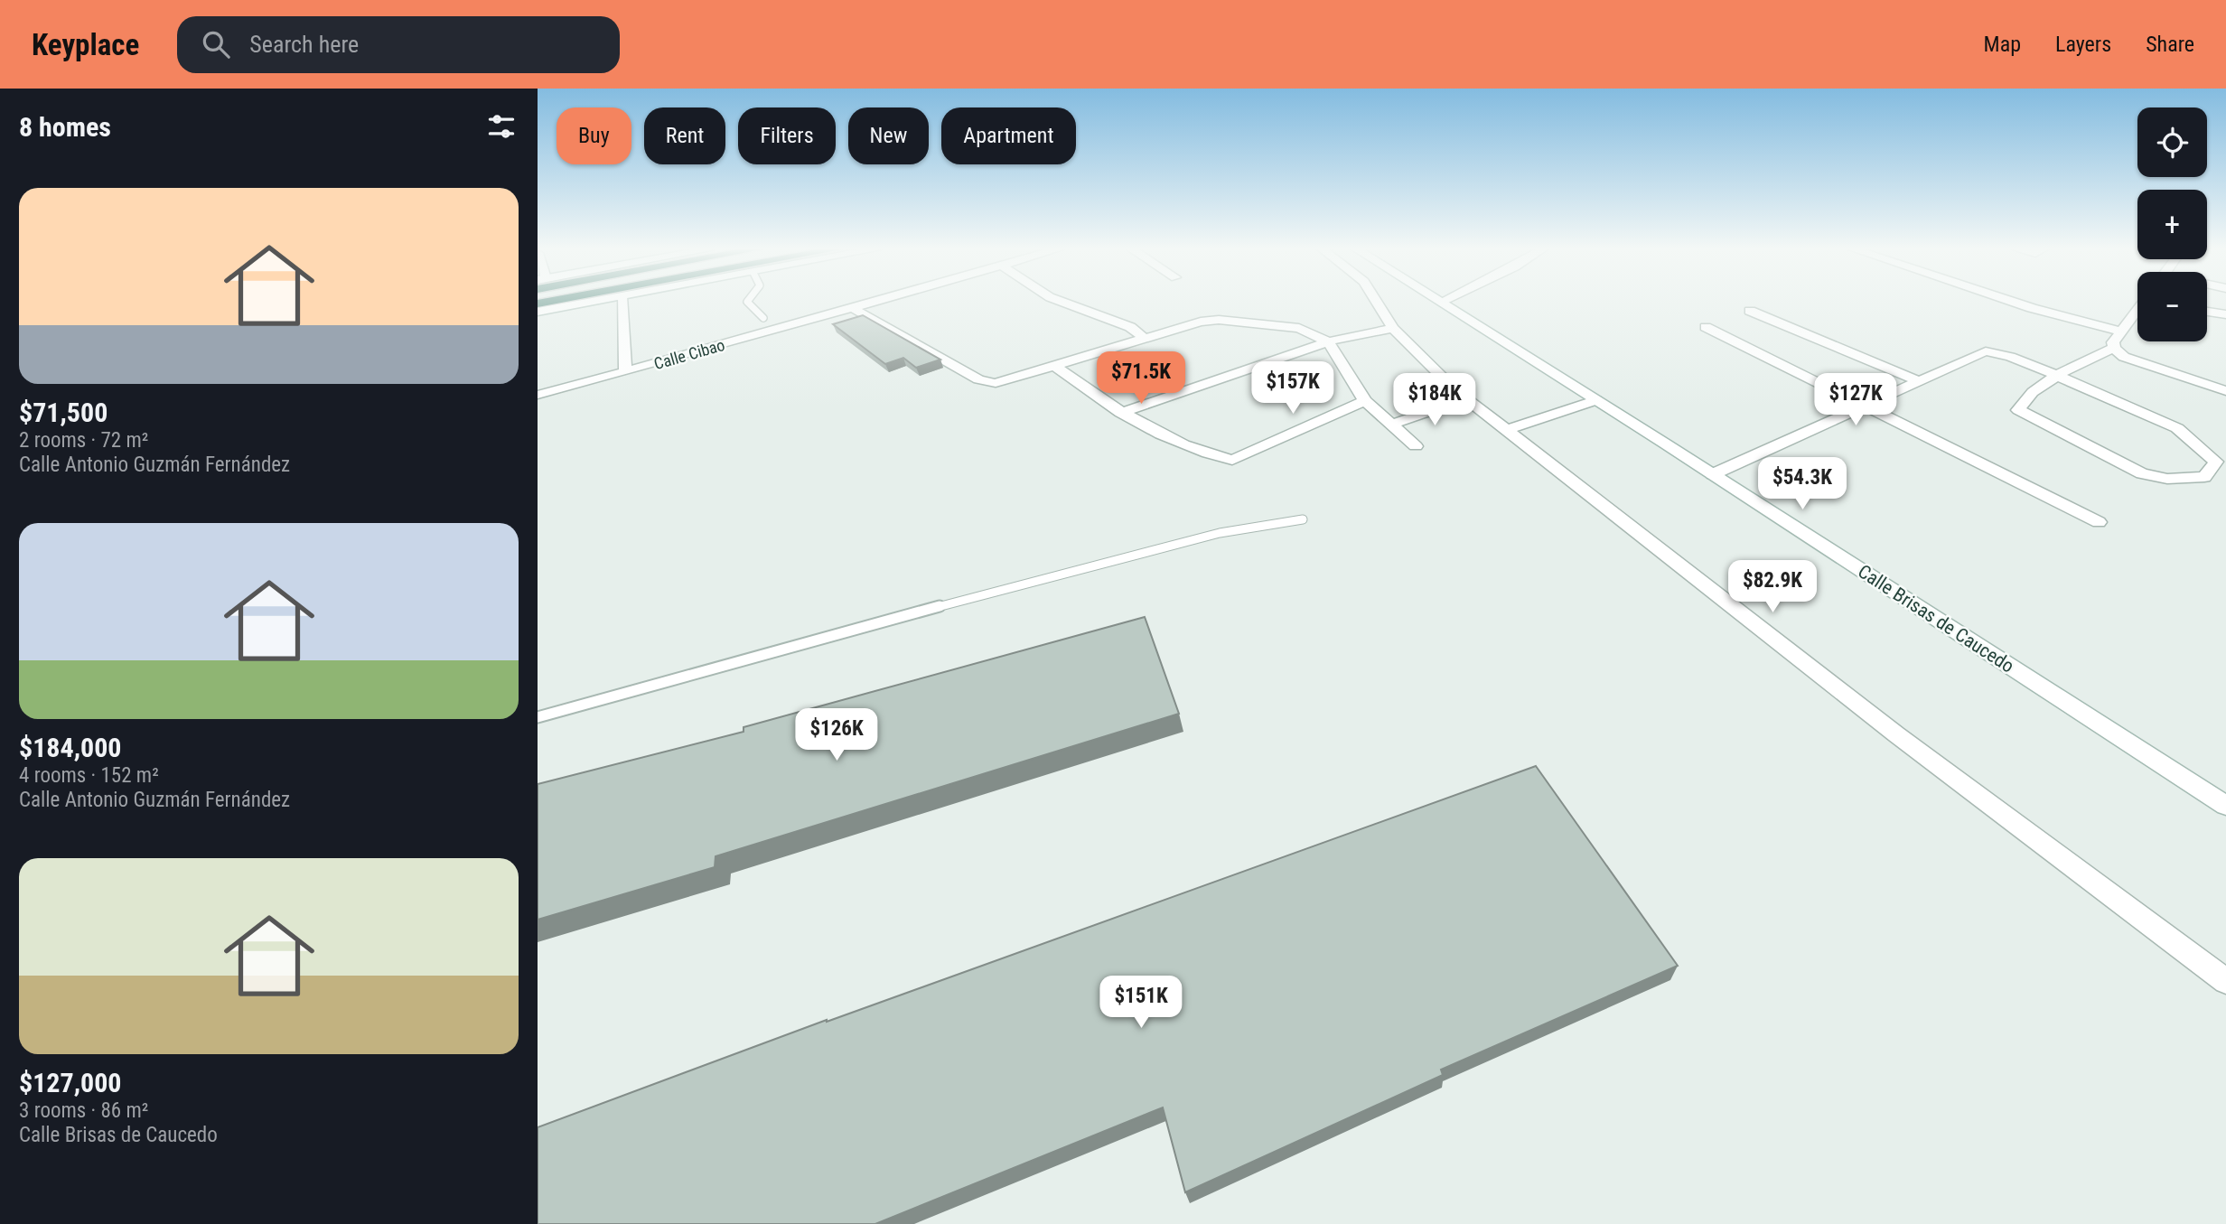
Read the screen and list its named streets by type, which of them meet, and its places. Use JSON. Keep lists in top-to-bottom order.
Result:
{
  "streets": {
    "street": ["Calle Cibao", "Calle Brisas de Caucedo"]
  },
  "page": {
    "header": "Keyplace",
    "search": "Search here",
    "nav": ["Map", "Layers", "Share"],
    "heading": "8 homes",
    "map_buttons": ["+", "−"],
    "chip": [
      "Buy",
      "Rent",
      "Filters",
      "New",
      "Apartment"
    ],
    "list": [
      {
        "name": "$71,500",
        "note": "2 rooms · 72 m² · Calle Antonio Guzmán Fernández"
      },
      {
        "name": "$184,000",
        "note": "4 rooms · 152 m² · Calle Antonio Guzmán Fernández"
      },
      {
        "name": "$127,000",
        "note": "3 rooms · 86 m² · Calle Brisas de Caucedo"
      }
    ],
    "price": [
      "$71.5K",
      "$157K",
      "$184K",
      "$127K",
      "$54.3K",
      "$82.9K",
      "$126K",
      "$151K"
    ]
  }
}
